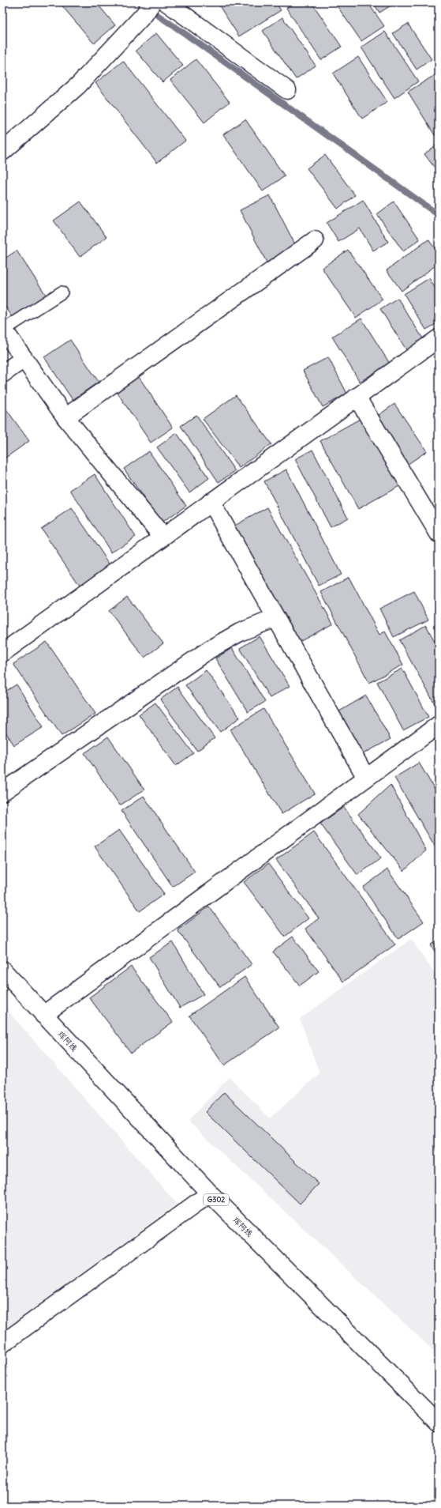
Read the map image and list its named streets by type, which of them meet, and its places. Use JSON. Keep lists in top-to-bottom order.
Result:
{
  "streets": {
    "main road": ["珲阿线", "G302"]
  }
}
